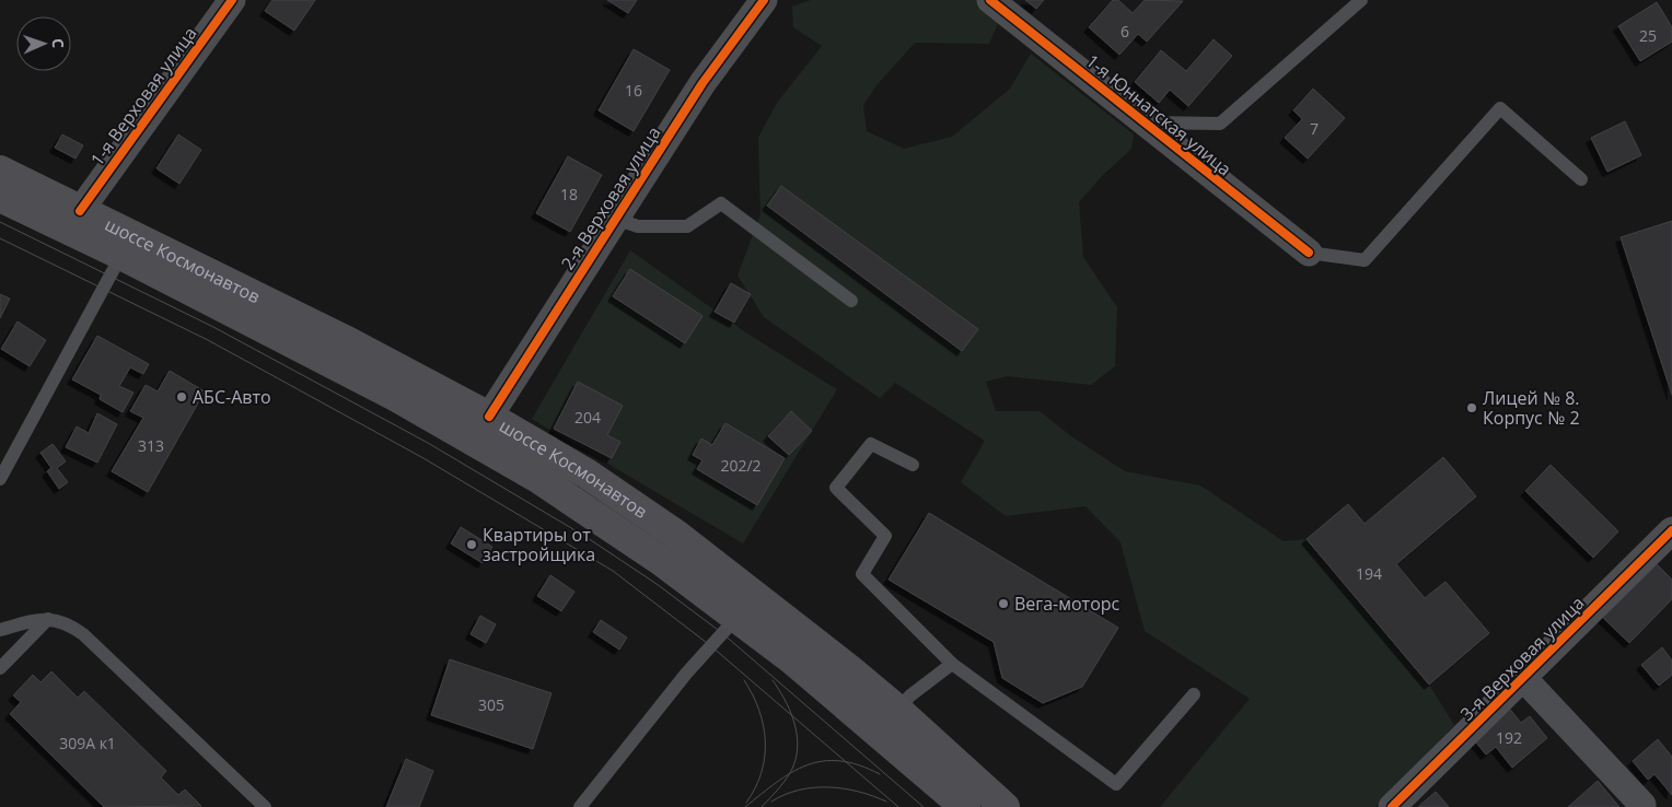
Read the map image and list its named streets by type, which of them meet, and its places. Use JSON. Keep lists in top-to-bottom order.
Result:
{
  "streets": {
    "main road": ["шоссе Космонавтов"],
    "street": [
      "1-я Верховая улица",
      "1-я Юннатская улица",
      "2-я Верховая улица",
      "3-я Верховая улица"
    ]
  },
  "crossings": [
    ["1-я Верховая улица", "шоссе Космонавтов"],
    ["2-я Верховая улица", "шоссе Космонавтов"]
  ],
  "places": [
    "АБС-Авто",
    "Лицей № 8. Корпус № 2",
    "Квартиры от застройщика",
    "Вега-моторс"
  ],
  "house_numbers": [
    "6",
    "25",
    "16",
    "7",
    "18",
    "204",
    "313",
    "202/2",
    "194",
    "305",
    "192",
    "309А к1"
  ],
  "north": "right"
}
